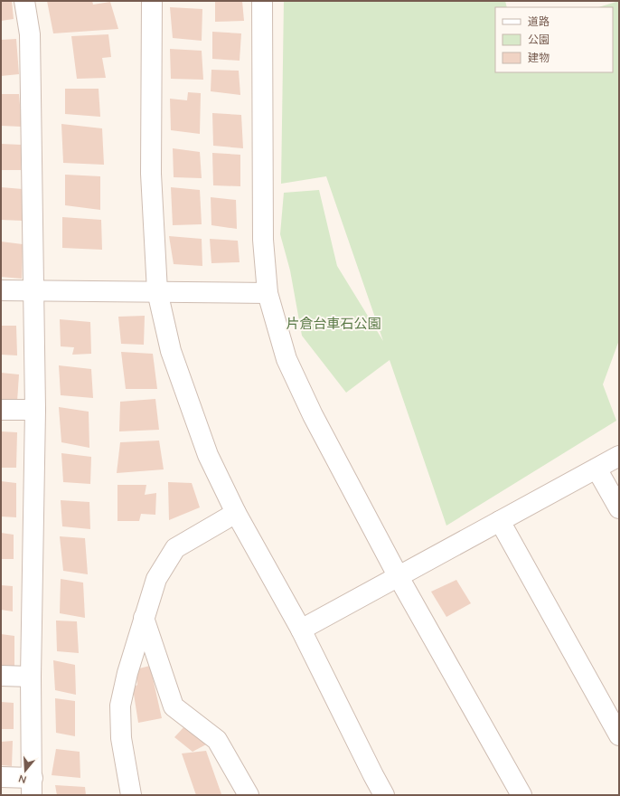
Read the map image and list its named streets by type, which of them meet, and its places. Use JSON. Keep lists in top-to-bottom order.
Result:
{
  "parks": ["片倉台車石公園"],
  "legend": ["道路", "公園", "建物"],
  "north": "bottom"
}
